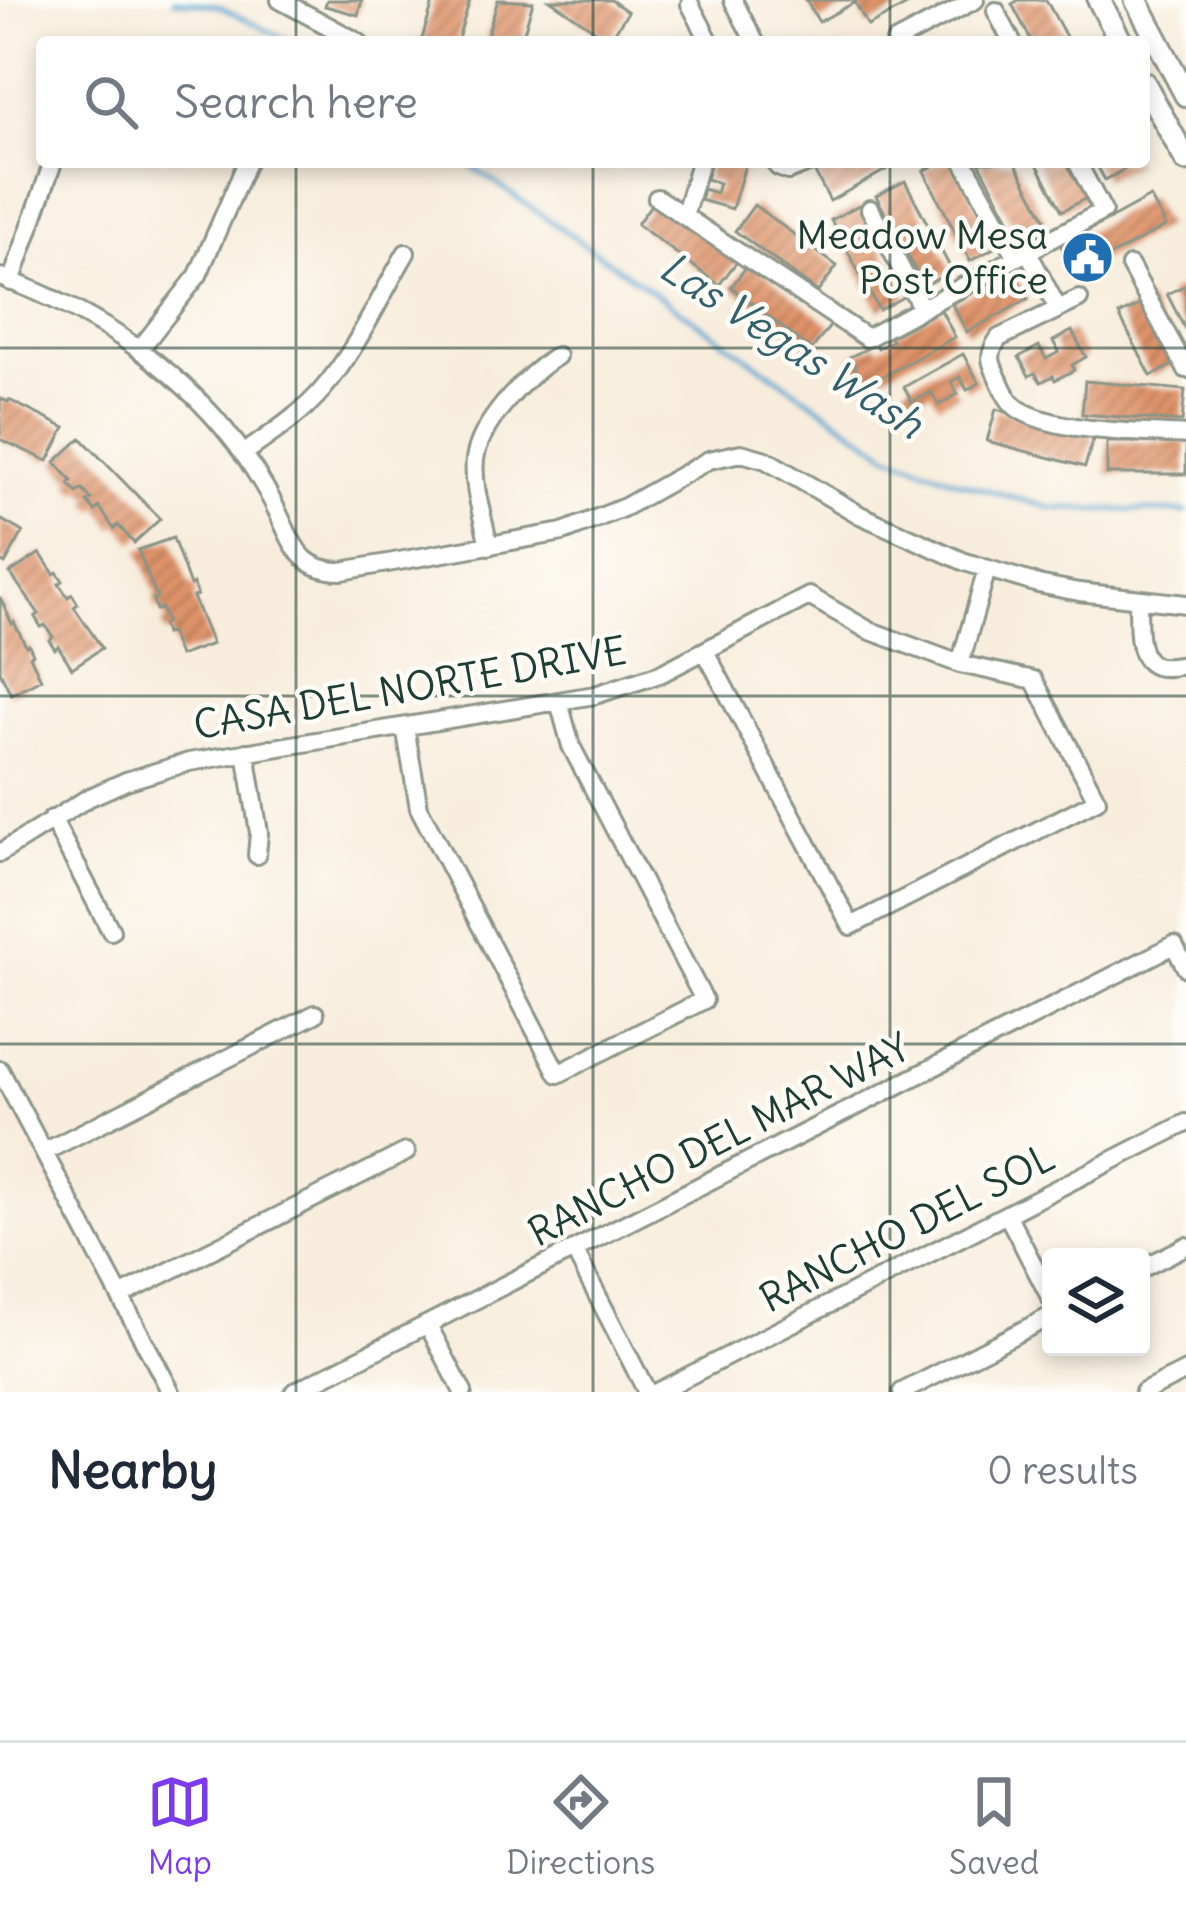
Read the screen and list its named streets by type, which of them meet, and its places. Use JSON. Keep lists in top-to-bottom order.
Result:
{
  "streets": {
    "street": ["CASA DEL NORTE DRIVE", "RANCHO DEL MAR WAY", "RANCHO DEL SOL"]
  },
  "water": ["Las Vegas Wash"],
  "places": {
    "public building": ["Meadow Mesa Post Office"]
  },
  "page": {
    "search": "Search here",
    "heading": ["Nearby", "0 results"],
    "nav": ["Map", "Directions", "Saved"]
  }
}
